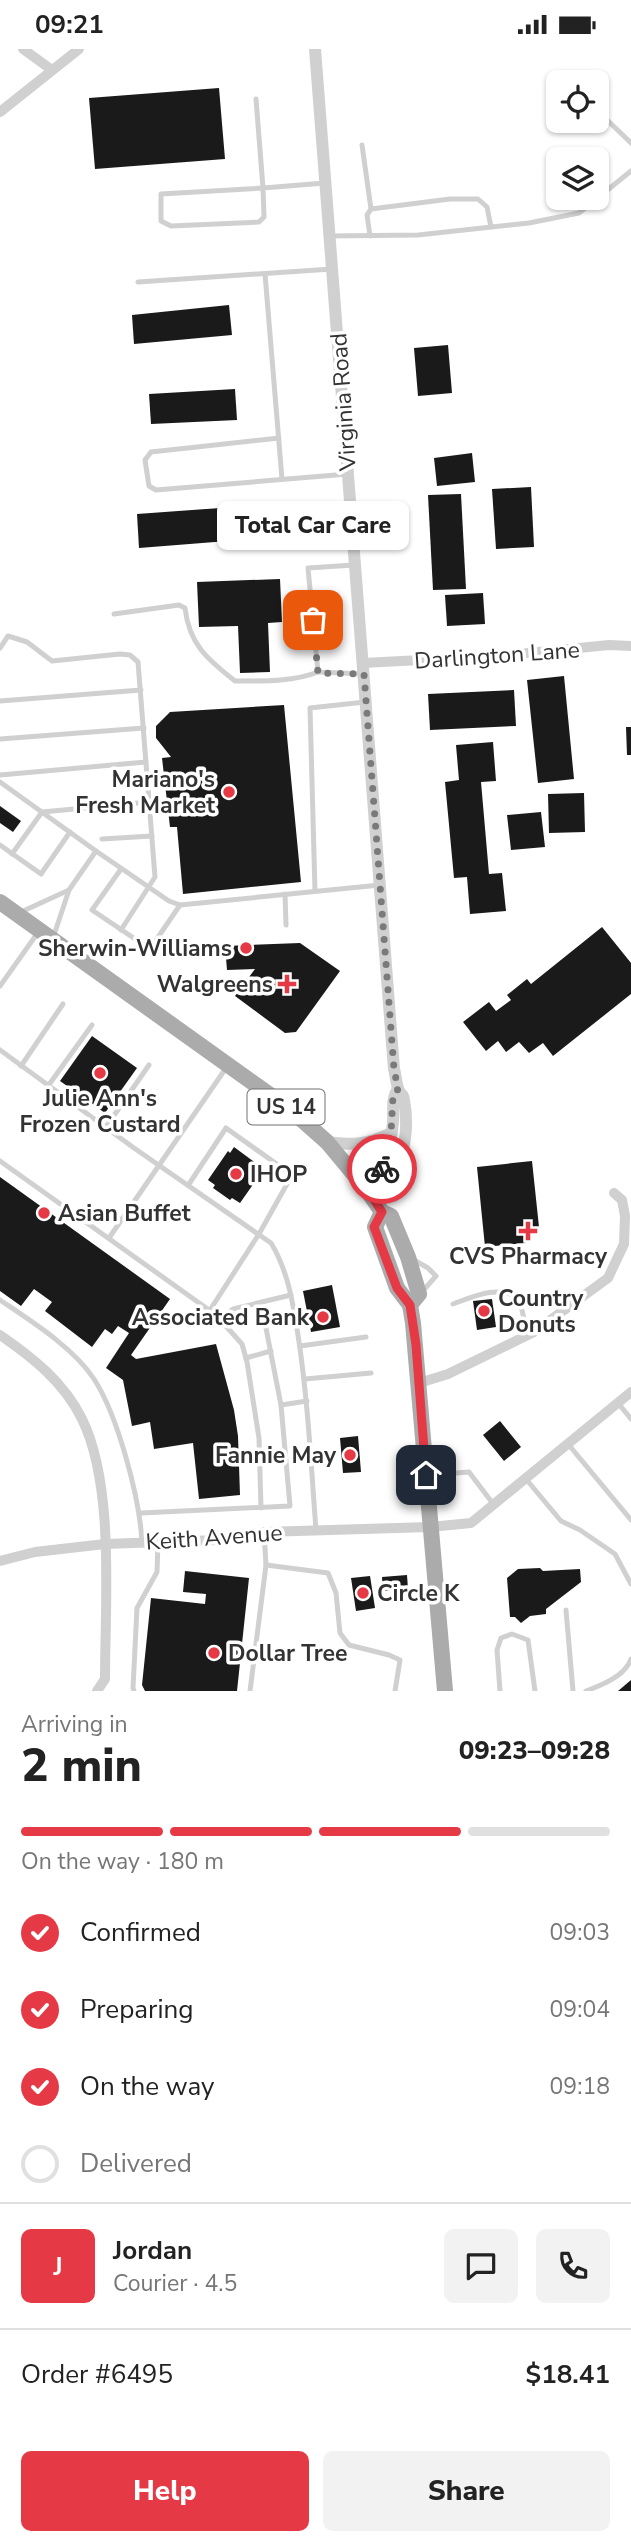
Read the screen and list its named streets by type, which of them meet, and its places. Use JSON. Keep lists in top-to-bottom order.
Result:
{
  "streets": {
    "main road": ["US 14"],
    "street": ["Virginia Road", "Darlington Lane", "Keith Avenue"]
  },
  "crossings": [
    ["Virginia Road", "Darlington Lane"],
    ["Virginia Road", "US 14"],
    ["US 14", "Keith Avenue"]
  ],
  "places": {
    "other": [
      "Total Car Care",
      "Mariano's Fresh Market",
      "Sherwin-Williams",
      "Julie Ann's Frozen Custard",
      "IHOP",
      "Asian Buffet",
      "Country Donuts",
      "Associated Bank",
      "Fannie May",
      "Circle K",
      "Dollar Tree"
    ],
    "health": ["Walgreens", "CVS Pharmacy"]
  },
  "page": {
    "status": "09:21",
    "bubble": "Total Car Care",
    "heading": ["2 min", "Arriving in", "09:23–09:28"],
    "panel": [
      "Jordan",
      "Courier · 4.5",
      "Order #6495",
      "$18.41"
    ],
    "bar": "On the way · 180 m",
    "list": [
      ["Confirmed", "09:03"],
      ["Preparing", "09:04"],
      ["On the way", "09:18"],
      "Delivered"
    ],
    "round": "J",
    "buttons": ["Help", "Share"]
  }
}
